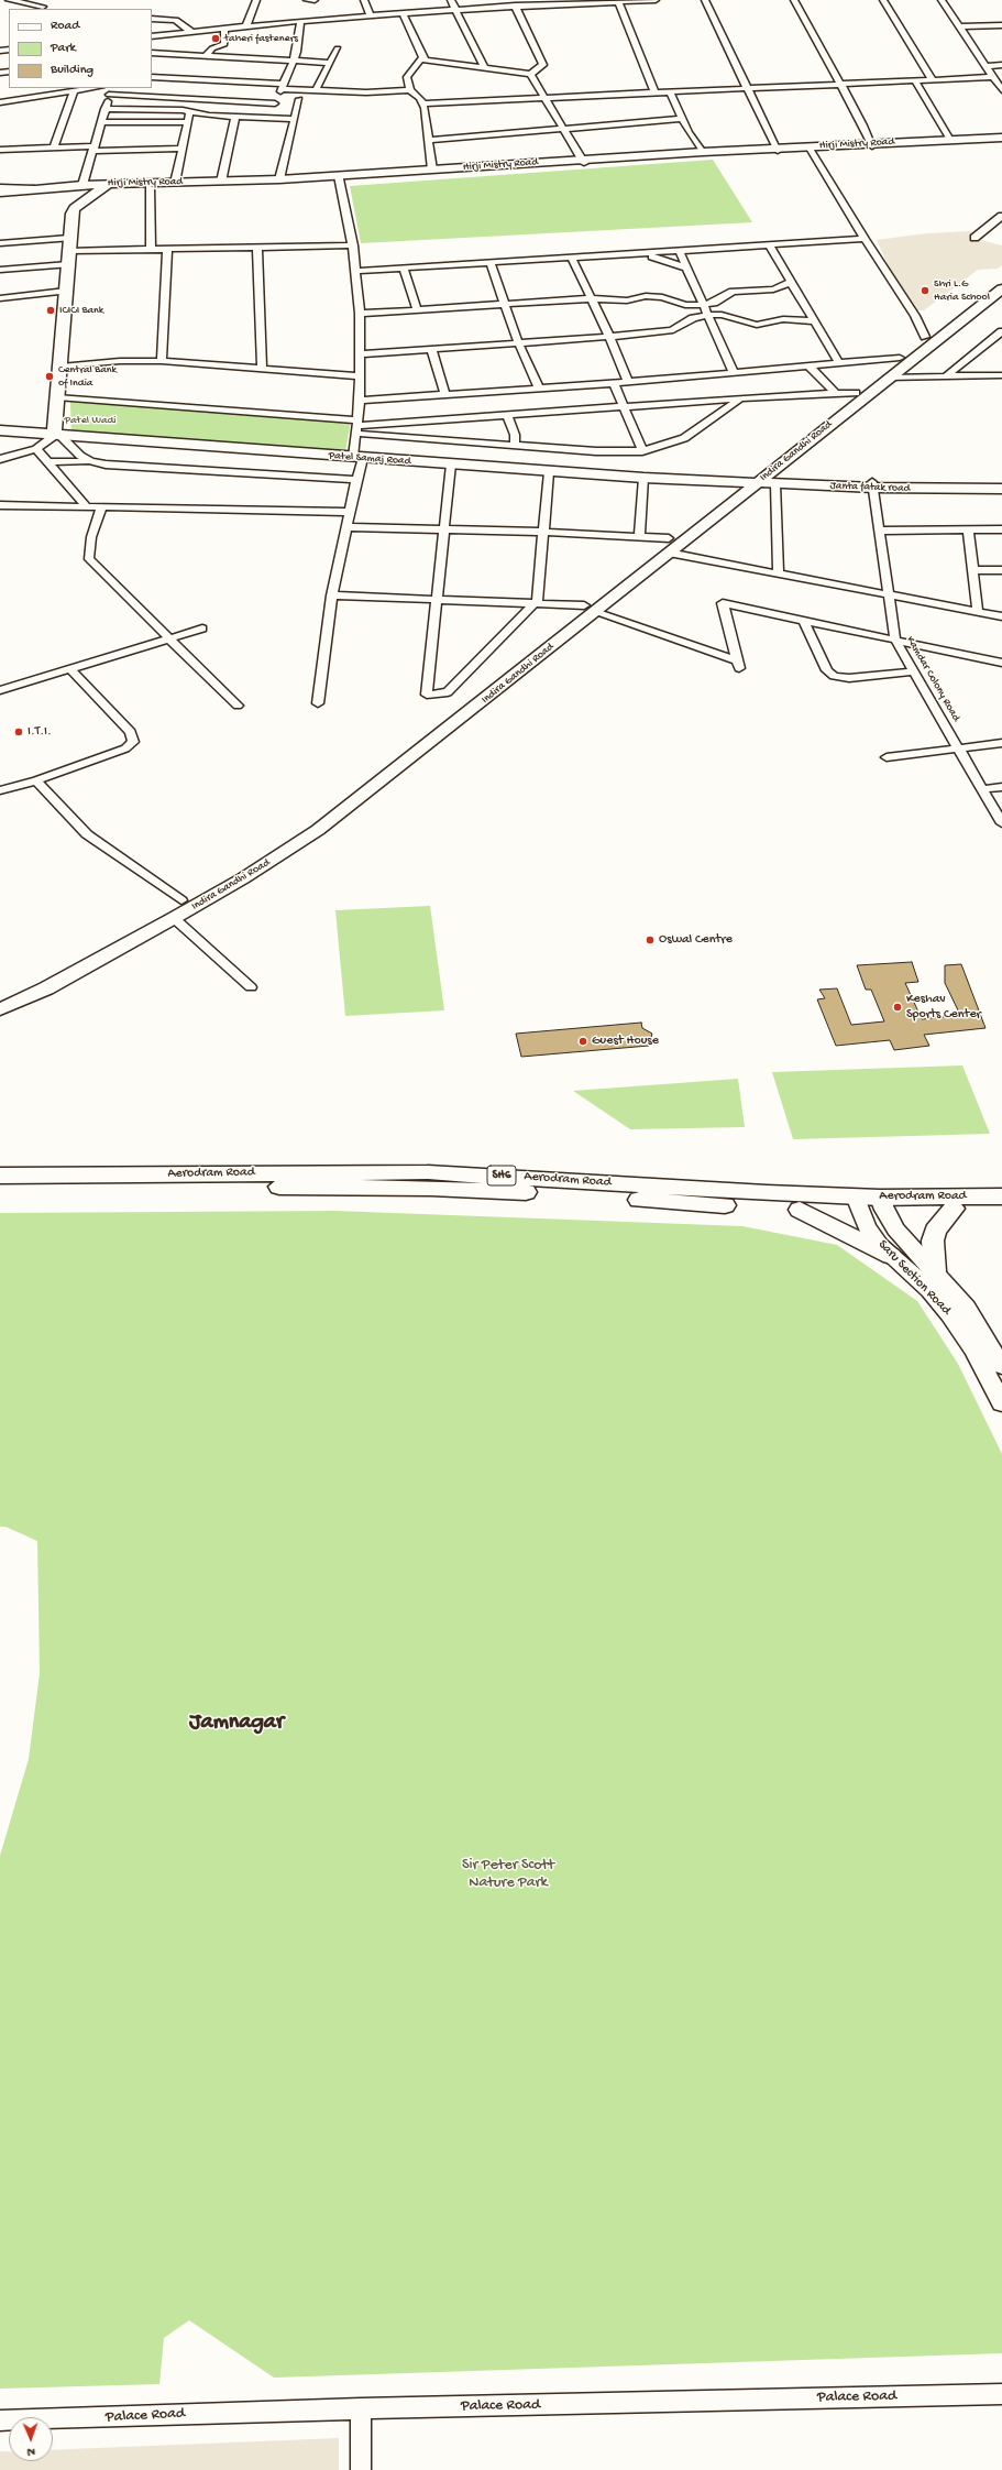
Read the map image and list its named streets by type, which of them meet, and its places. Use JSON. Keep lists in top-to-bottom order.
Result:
{
  "streets": {
    "main road": [
      "Hirji Mistry Road",
      "Indira Gandhi Road",
      "Patel Samaj Road",
      "Janta fatak road",
      "Aerodram Road",
      "SH6",
      "Saru Section Road"
    ],
    "street": ["Kamdar Colony Road", "Palace Road"]
  },
  "crossings": [
    ["Indira Gandhi Road", "Patel Samaj Road"],
    ["Indira Gandhi Road", "Janta fatak road"],
    ["Patel Samaj Road", "Janta fatak road"],
    ["Janta fatak road", "Kamdar Colony Road"],
    ["Aerodram Road", "Saru Section Road"]
  ],
  "districts": ["Jamnagar"],
  "parks": ["Patel Wadi", "Sir Peter Scott Nature Park"],
  "places": [
    "taheri fasteners",
    "Shri L.G Haria School",
    "ICICI Bank",
    "Central Bank of India",
    "I.T.I.",
    "Oswal Centre",
    "Keshav Sports Center",
    "Guest House"
  ],
  "legend": ["Road", "Park", "Building"],
  "north": "bottom"
}
